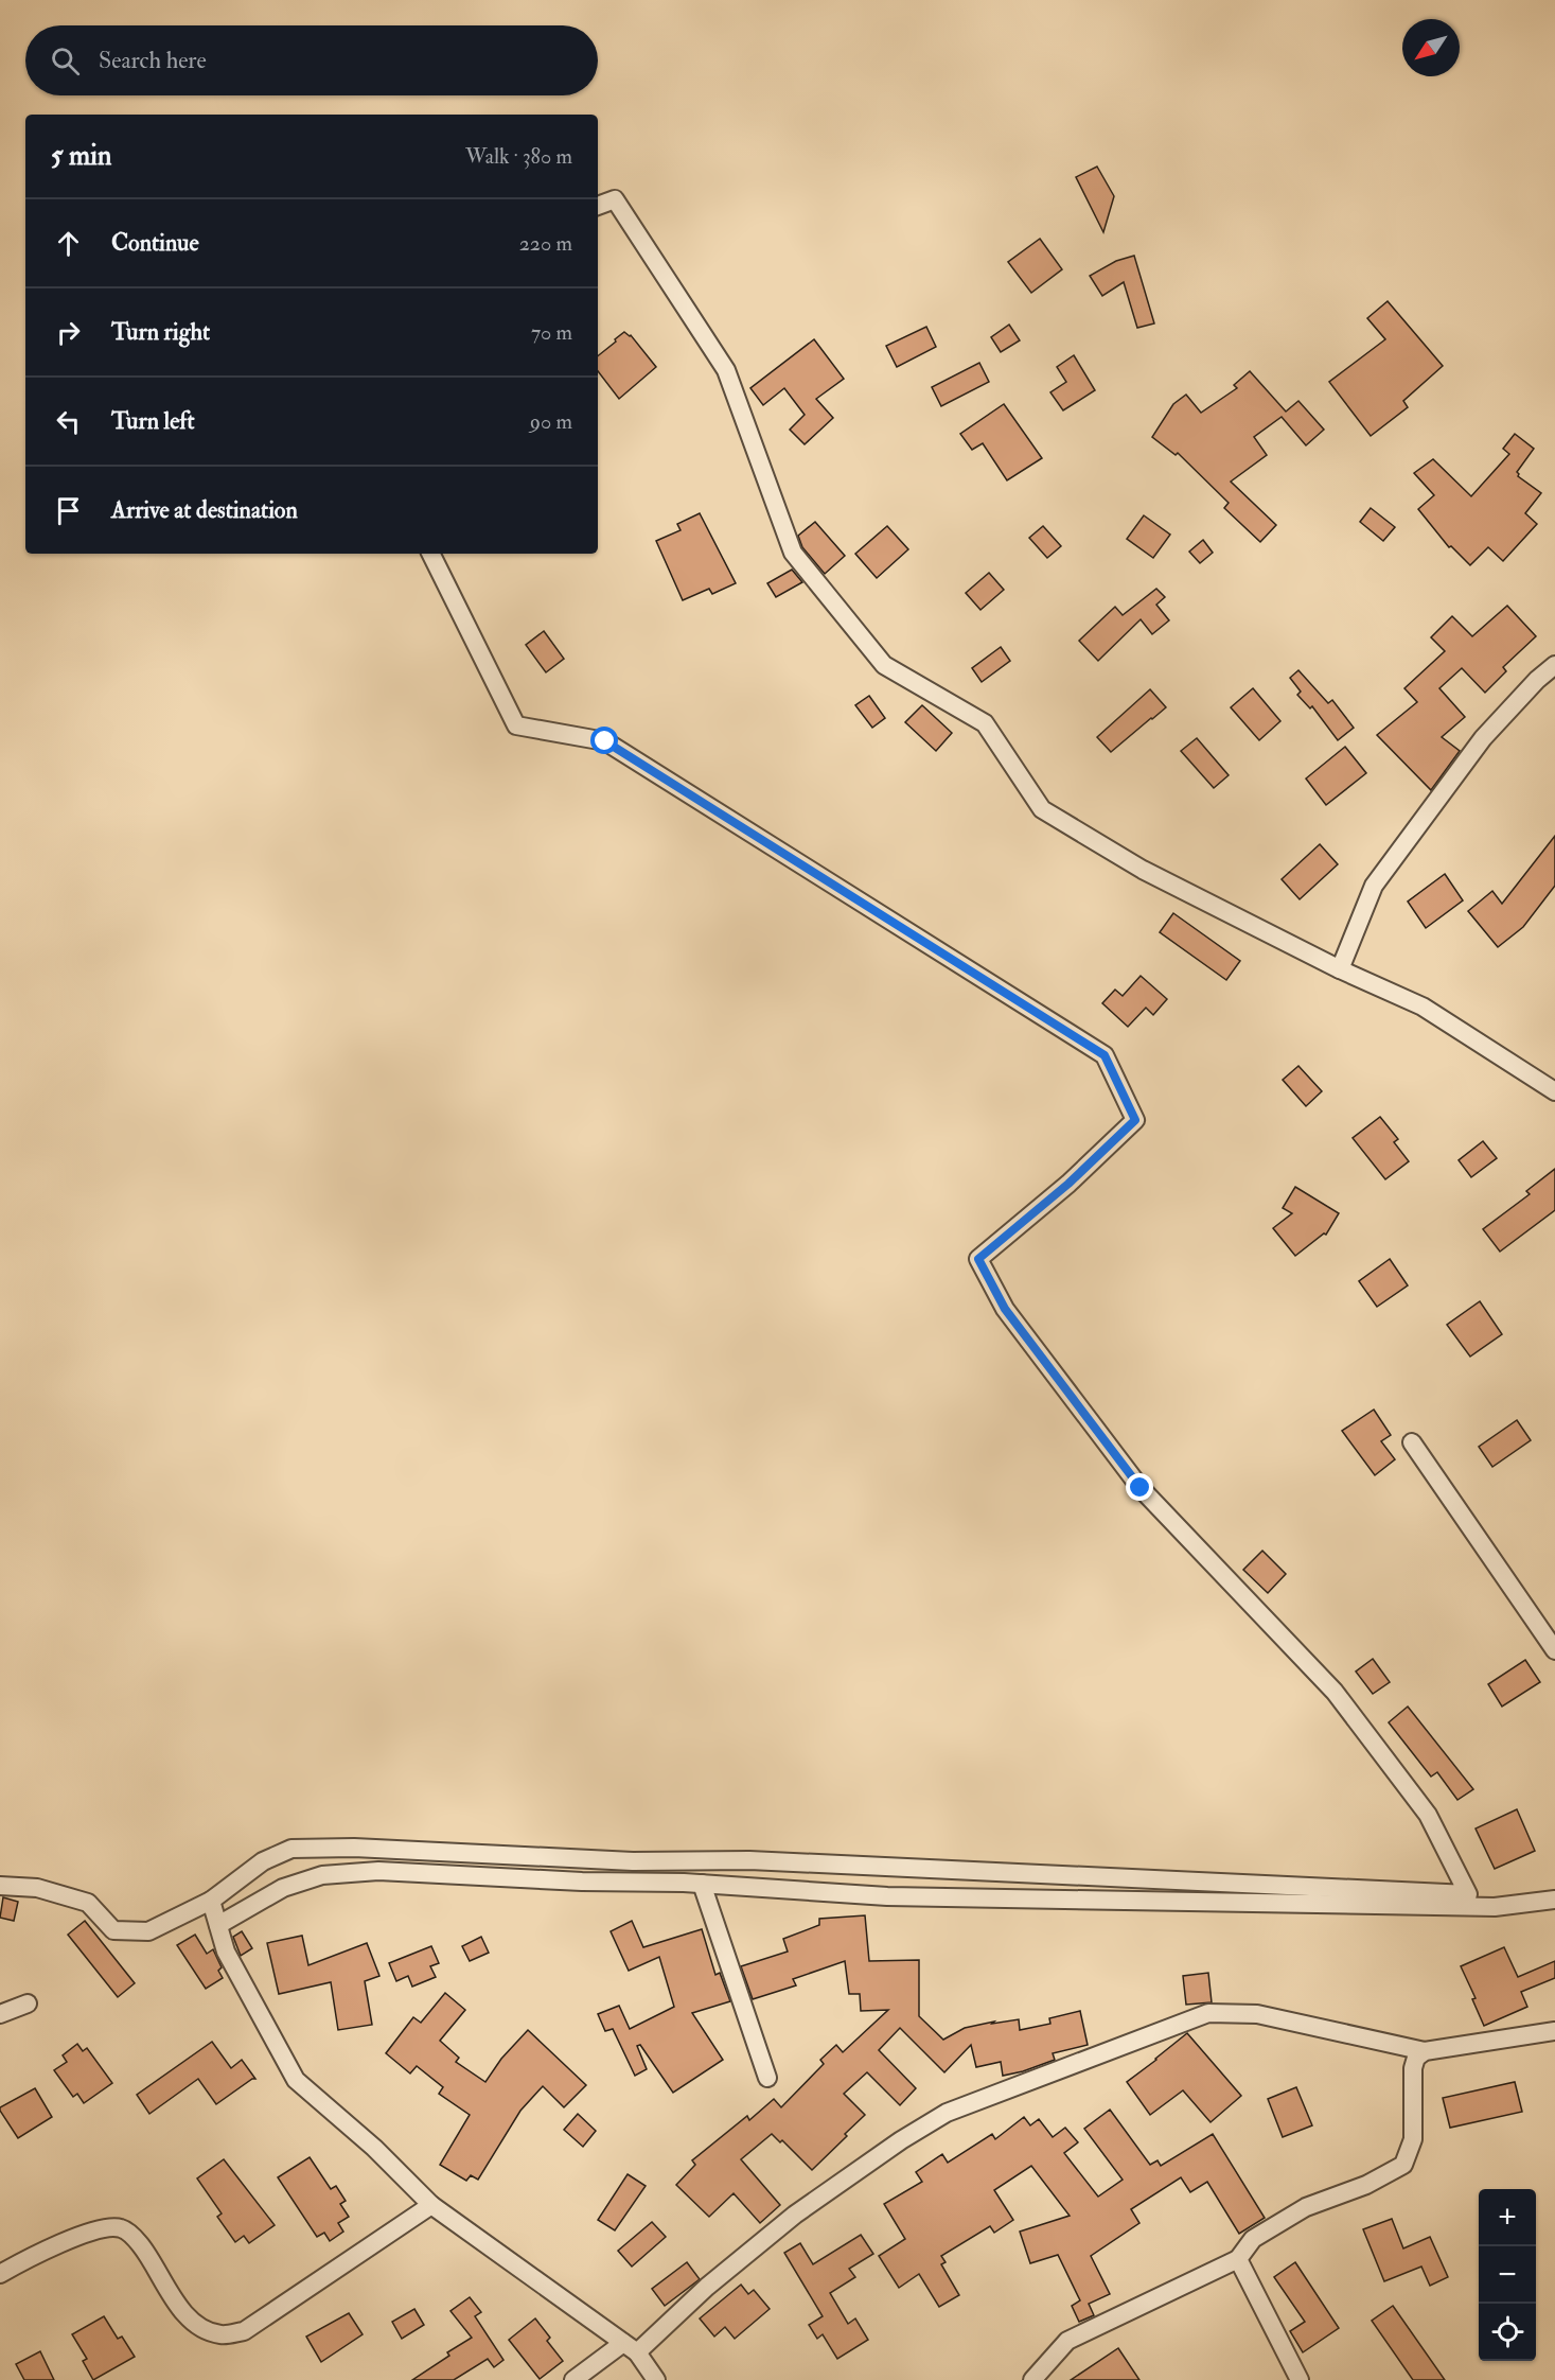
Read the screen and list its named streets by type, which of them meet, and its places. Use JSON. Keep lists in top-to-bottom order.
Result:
{
  "north": "bottom left",
  "page": {
    "search": "Search here",
    "heading": ["5 min", "Walk · 380 m"],
    "list": [
      ["Continue", "220 m"],
      ["Turn right", "70 m"],
      ["Turn left", "90 m"],
      "Arrive at destination"
    ],
    "map_buttons": ["+", "−"]
  }
}
